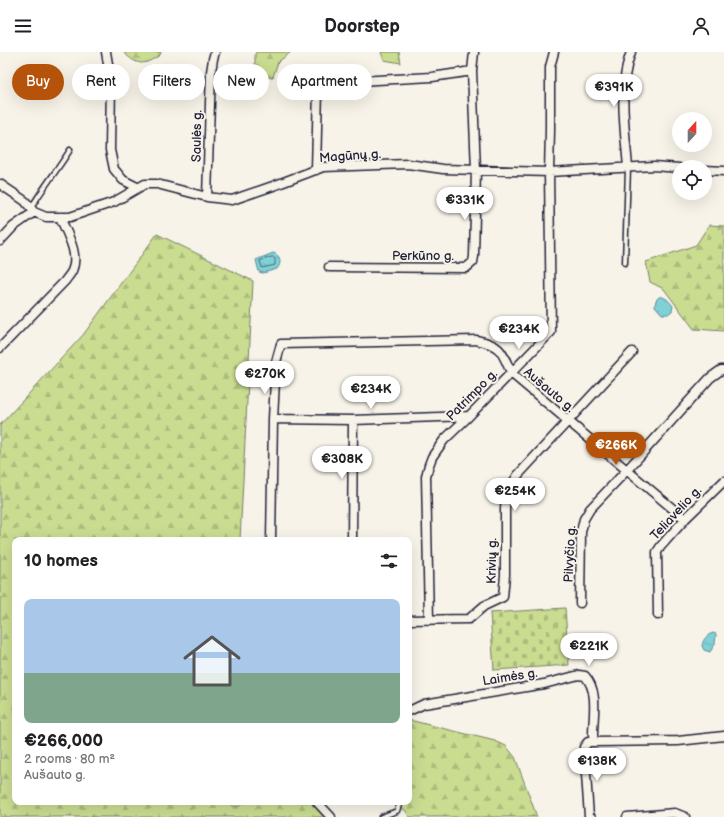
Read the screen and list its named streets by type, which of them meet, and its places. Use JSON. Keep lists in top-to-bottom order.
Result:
{
  "streets": {
    "street": [
      "Saulės g.",
      "Magūnų g.",
      "Perkūno g.",
      "Aušauto g.",
      "Patrimpo g.",
      "Teliavelio g.",
      "Pilvyčio g.",
      "Krivių g.",
      "Laimės g."
    ]
  },
  "crossings": [
    ["Saulės g.", "Magūnų g."],
    ["Magūnų g.", "Perkūno g."],
    ["Magūnų g.", "Patrimpo g."],
    ["Aušauto g.", "Patrimpo g."],
    ["Aušauto g.", "Teliavelio g."],
    ["Aušauto g.", "Pilvyčio g."],
    ["Aušauto g.", "Krivių g."],
    ["Patrimpo g.", "Krivių g."]
  ],
  "north": "top",
  "page": {
    "header": "Doorstep",
    "chip": [
      "Buy",
      "Rent",
      "Filters",
      "New",
      "Apartment"
    ],
    "price": [
      "€391K",
      "€331K",
      "€234K",
      "€270K",
      "€234K",
      "€266K",
      "€308K",
      "€254K",
      "€221K",
      "€138K"
    ],
    "heading": "10 homes",
    "list": [
      {
        "name": "€266,000",
        "note": "2 rooms · 80 m² · Aušauto g."
      }
    ]
  }
}
